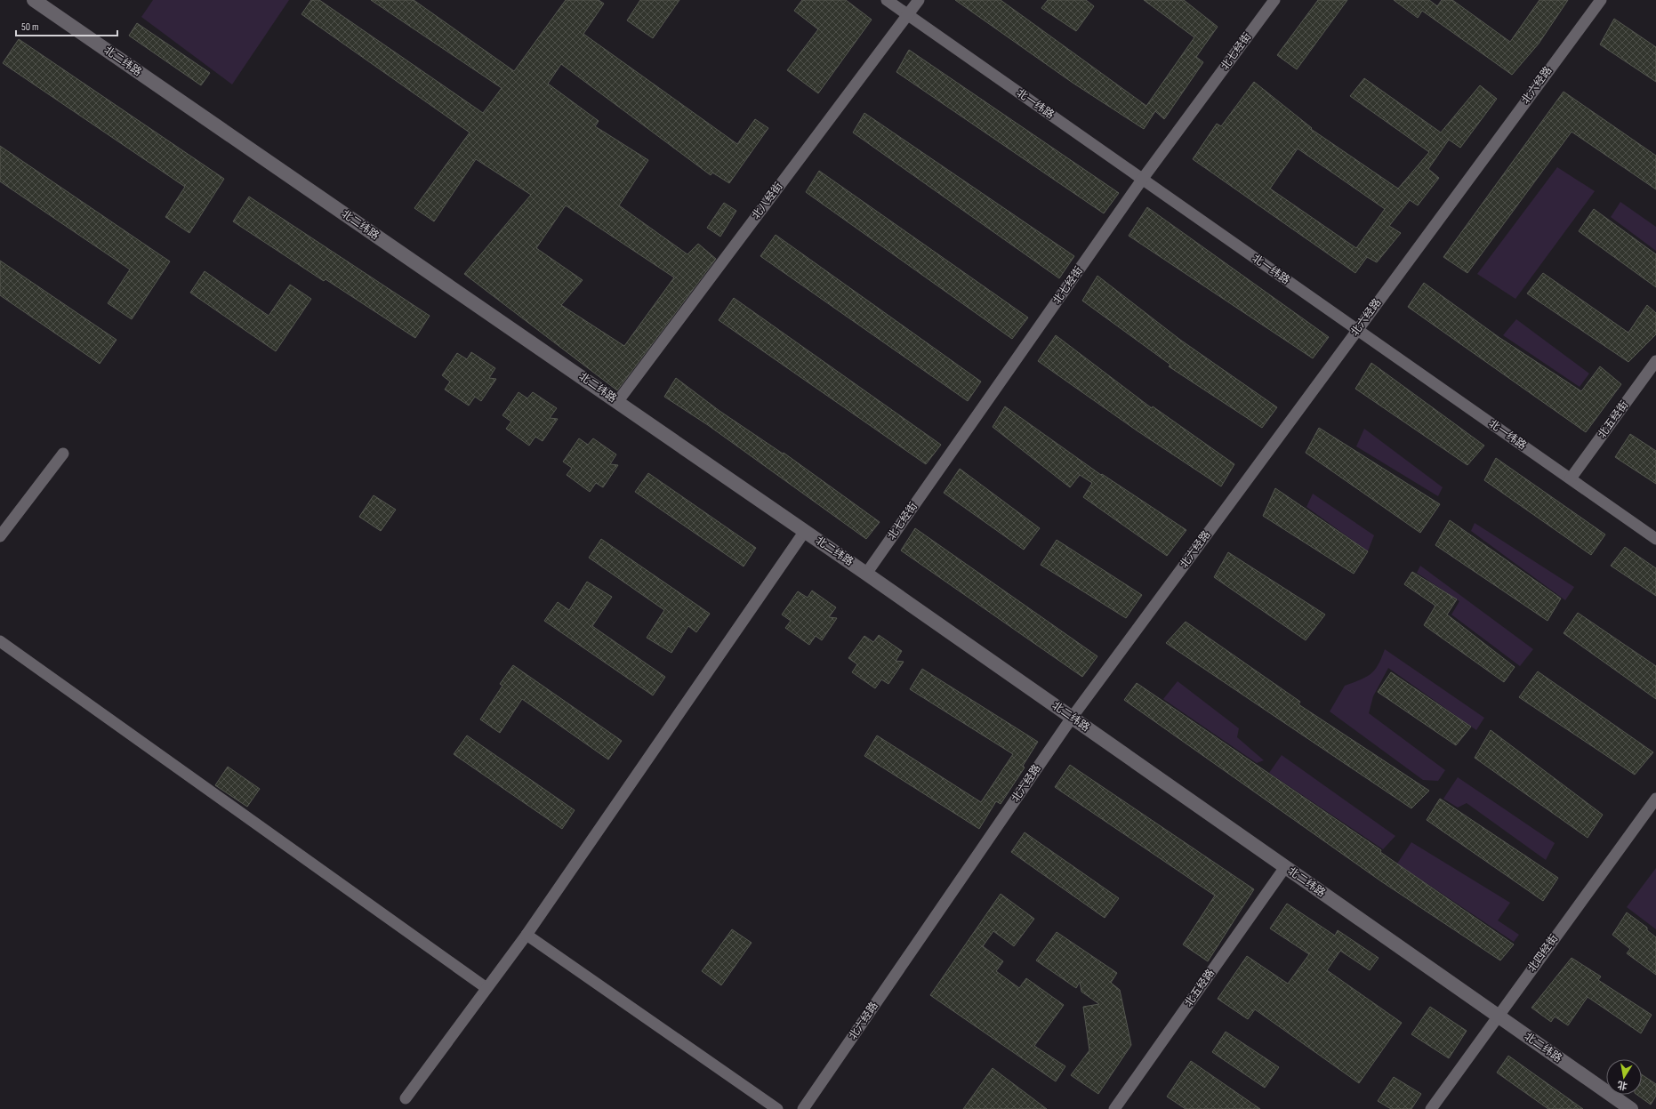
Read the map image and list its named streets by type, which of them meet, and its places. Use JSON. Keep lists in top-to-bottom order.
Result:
{
  "streets": {
    "street": [
      "北七经街",
      "北二纬路",
      "北六经路",
      "北一纬路",
      "北八经街",
      "北五经街",
      "北四经街",
      "北五经路"
    ]
  },
  "crossings": [
    ["北七经街", "北二纬路"],
    ["北七经街", "北一纬路"],
    ["北二纬路", "北六经路"],
    ["北二纬路", "北八经街"],
    ["北二纬路", "北四经街"],
    ["北二纬路", "北五经路"],
    ["北六经路", "北一纬路"],
    ["北一纬路", "北八经街"],
    ["北一纬路", "北五经街"]
  ],
  "scale_bar": "50 m",
  "north": "bottom"
}
